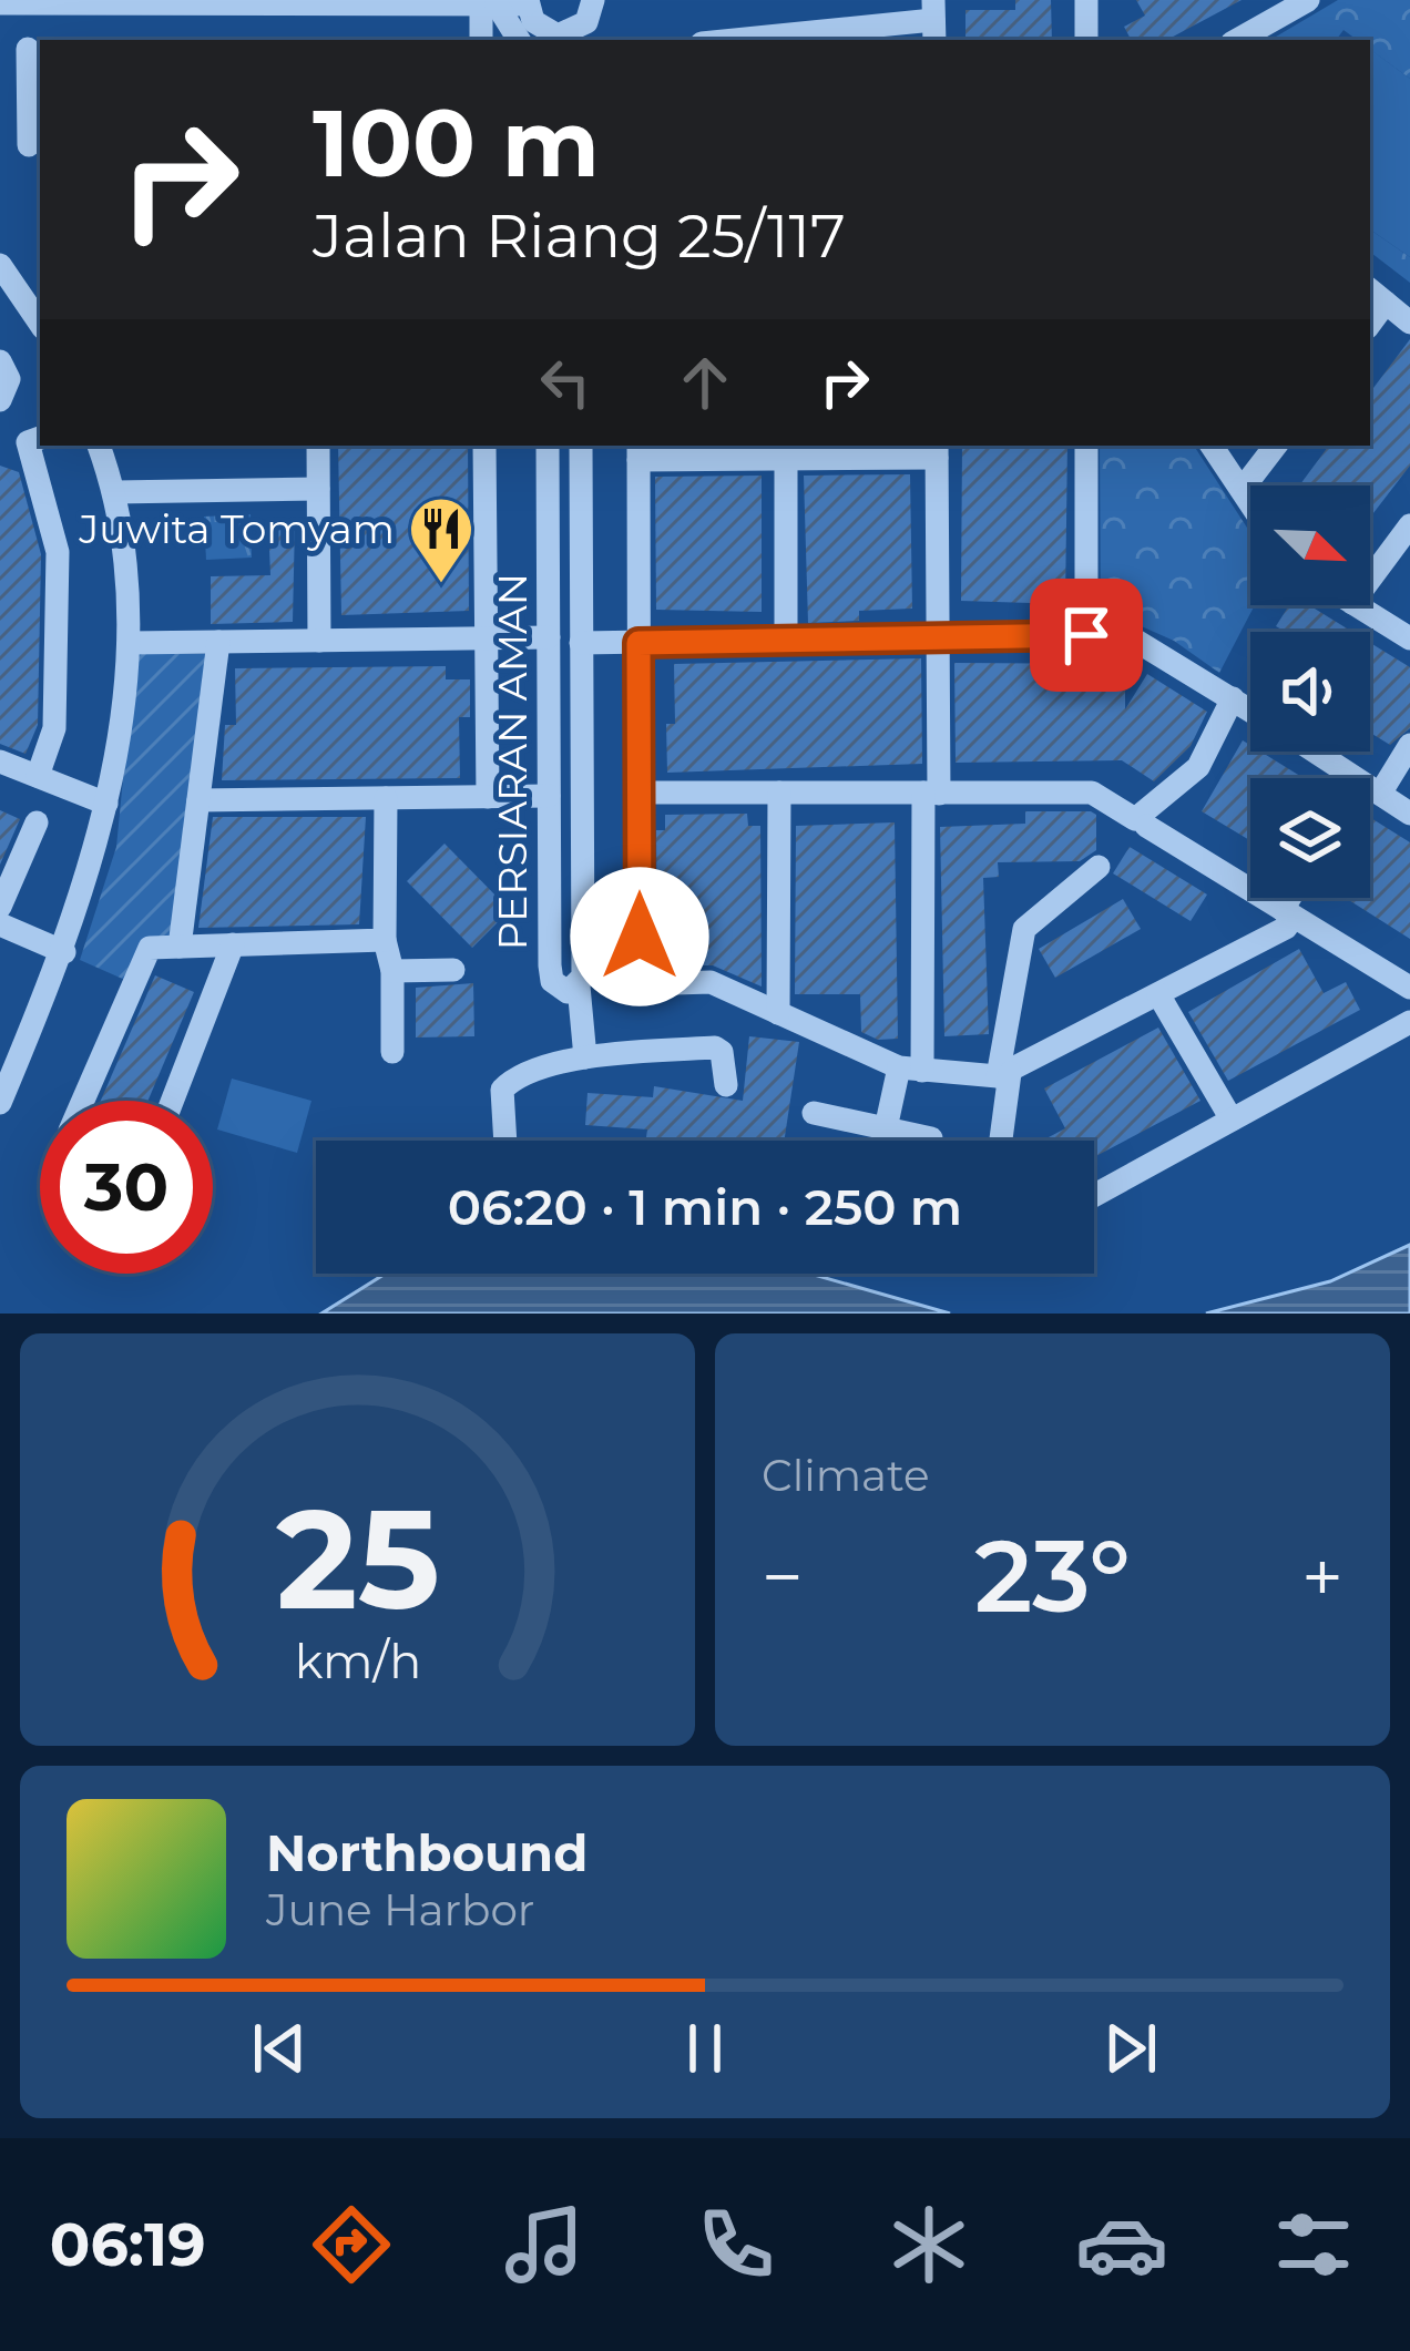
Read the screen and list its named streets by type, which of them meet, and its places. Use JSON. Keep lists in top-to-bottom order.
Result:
{
  "streets": {
    "street": ["PERSIARAN AMAN"]
  },
  "places": {
    "restaurant": ["Juwita Tomyam"]
  },
  "north": "bottom right",
  "page": {
    "turn": ["100 m", "Jalan Riang 25/117"],
    "limit": "30",
    "trip": "06:20 · 1 min · 250 m",
    "tile": "Climate",
    "heat": ["−", "23°", "+"],
    "song": ["Northbound", "June Harbor"],
    "tabs": "06:19",
    "gauge": ["25", "km/h"]
  }
}
